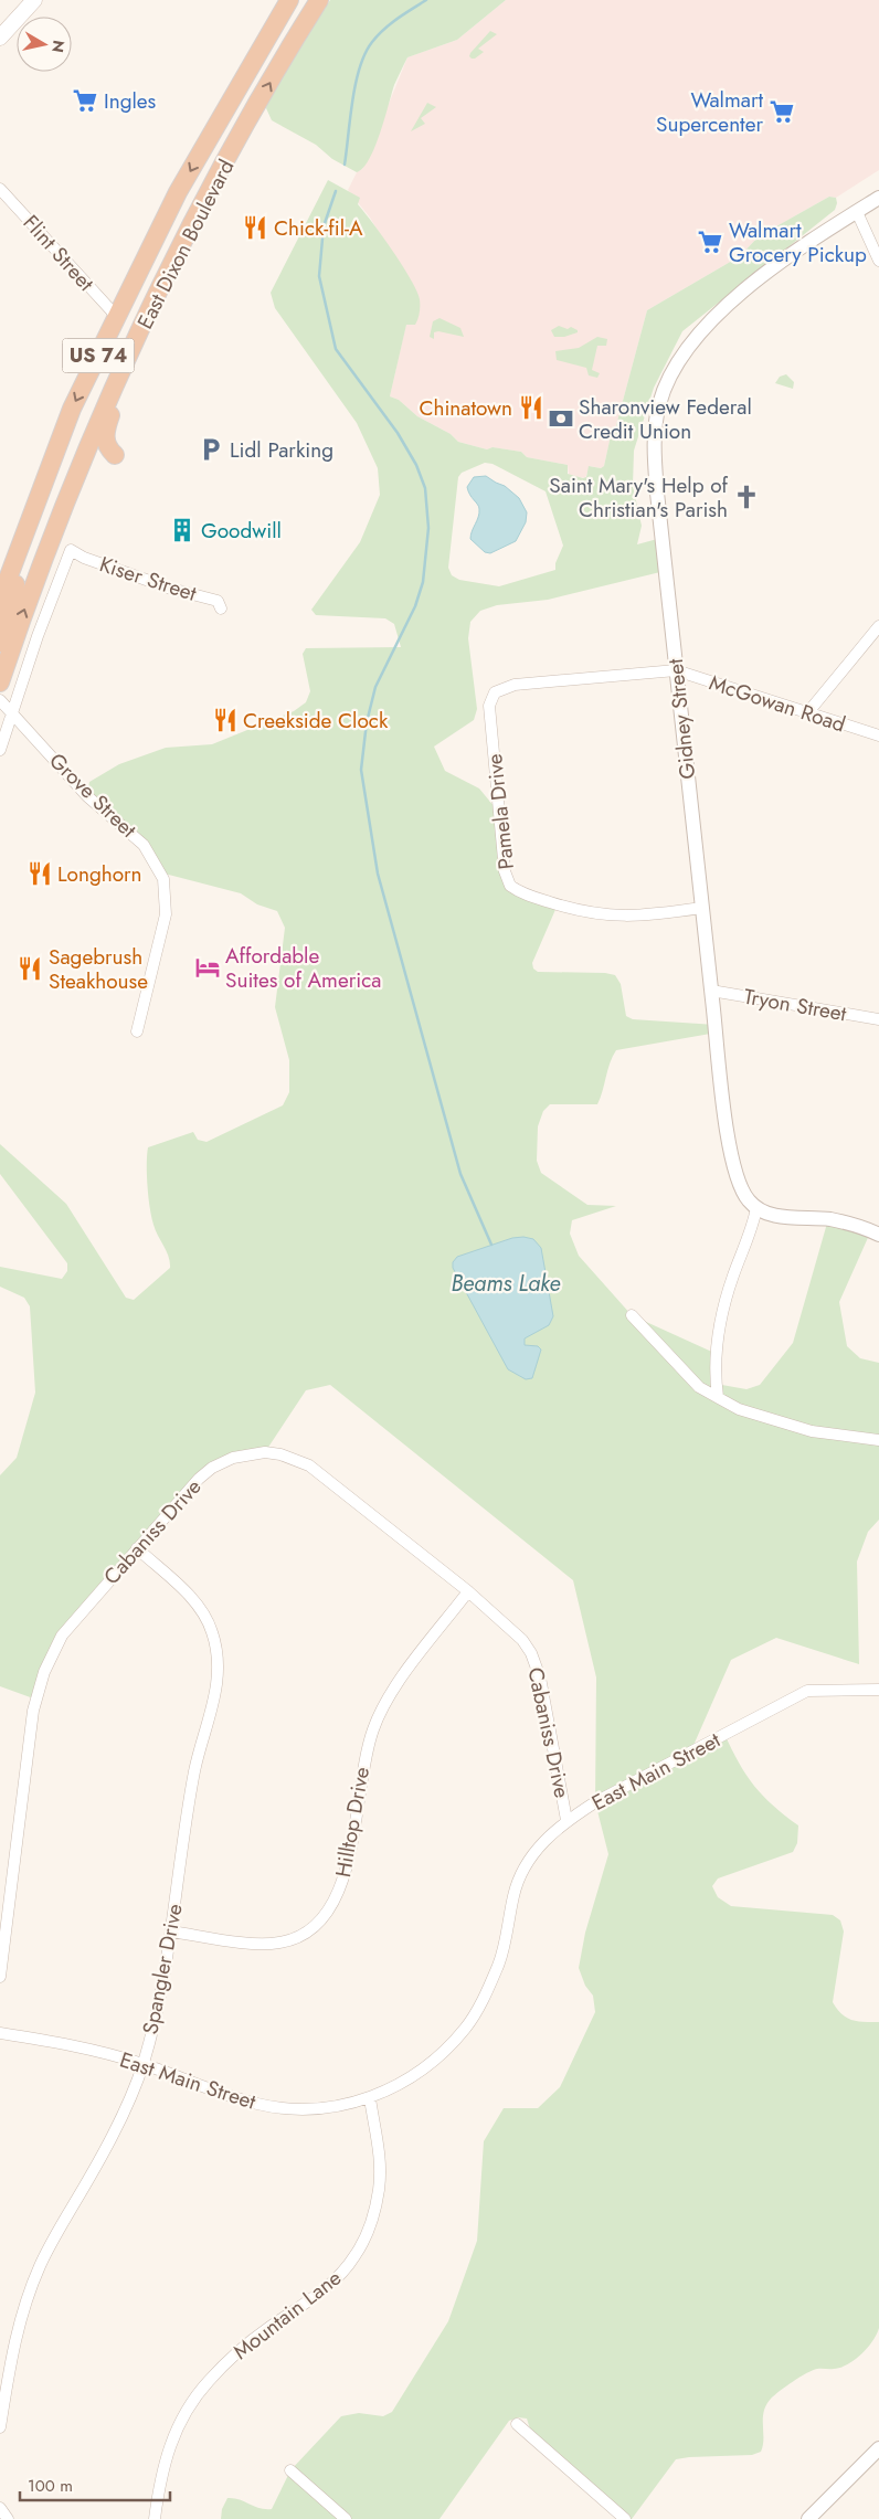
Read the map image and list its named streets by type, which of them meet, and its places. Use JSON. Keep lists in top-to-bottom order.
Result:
{
  "streets": {
    "highway": ["East Dixon Boulevard", "US 74"],
    "street": [
      "Flint Street",
      "Kiser Street",
      "McGowan Road",
      "Gidney Street",
      "Grove Street",
      "Pamela Drive",
      "Tryon Street",
      "Cabaniss Drive",
      "East Main Street",
      "Hilltop Drive",
      "Spangler Drive",
      "Mountain Lane"
    ]
  },
  "crossings": [
    ["East Dixon Boulevard", "Flint Street"],
    ["Kiser Street", "Grove Street"],
    ["McGowan Road", "Gidney Street"],
    ["McGowan Road", "Pamela Drive"],
    ["Gidney Street", "Pamela Drive"],
    ["Gidney Street", "Tryon Street"],
    ["Cabaniss Drive", "East Main Street"],
    ["Cabaniss Drive", "Hilltop Drive"],
    ["Cabaniss Drive", "Spangler Drive"],
    ["East Main Street", "Spangler Drive"],
    ["East Main Street", "Mountain Lane"],
    ["Hilltop Drive", "Spangler Drive"]
  ],
  "water": ["Beams Lake"],
  "places": {
    "supermarket": ["Ingles", "Walmart Supercenter", "Walmart Grocery Pickup"],
    "restaurant": [
      "Chick-fil-A",
      "Chinatown",
      "Creekside Clock",
      "Longhorn",
      "Sagebrush Steakhouse"
    ],
    "bank": ["Sharonview Federal Credit Union"],
    "parking": ["Lidl Parking"],
    "church": ["Saint Mary's Help of Christian's Parish"],
    "building": ["Goodwill"],
    "hotel": ["Affordable Suites of America"]
  },
  "scale_bar": "100 m",
  "north": "right"
}
